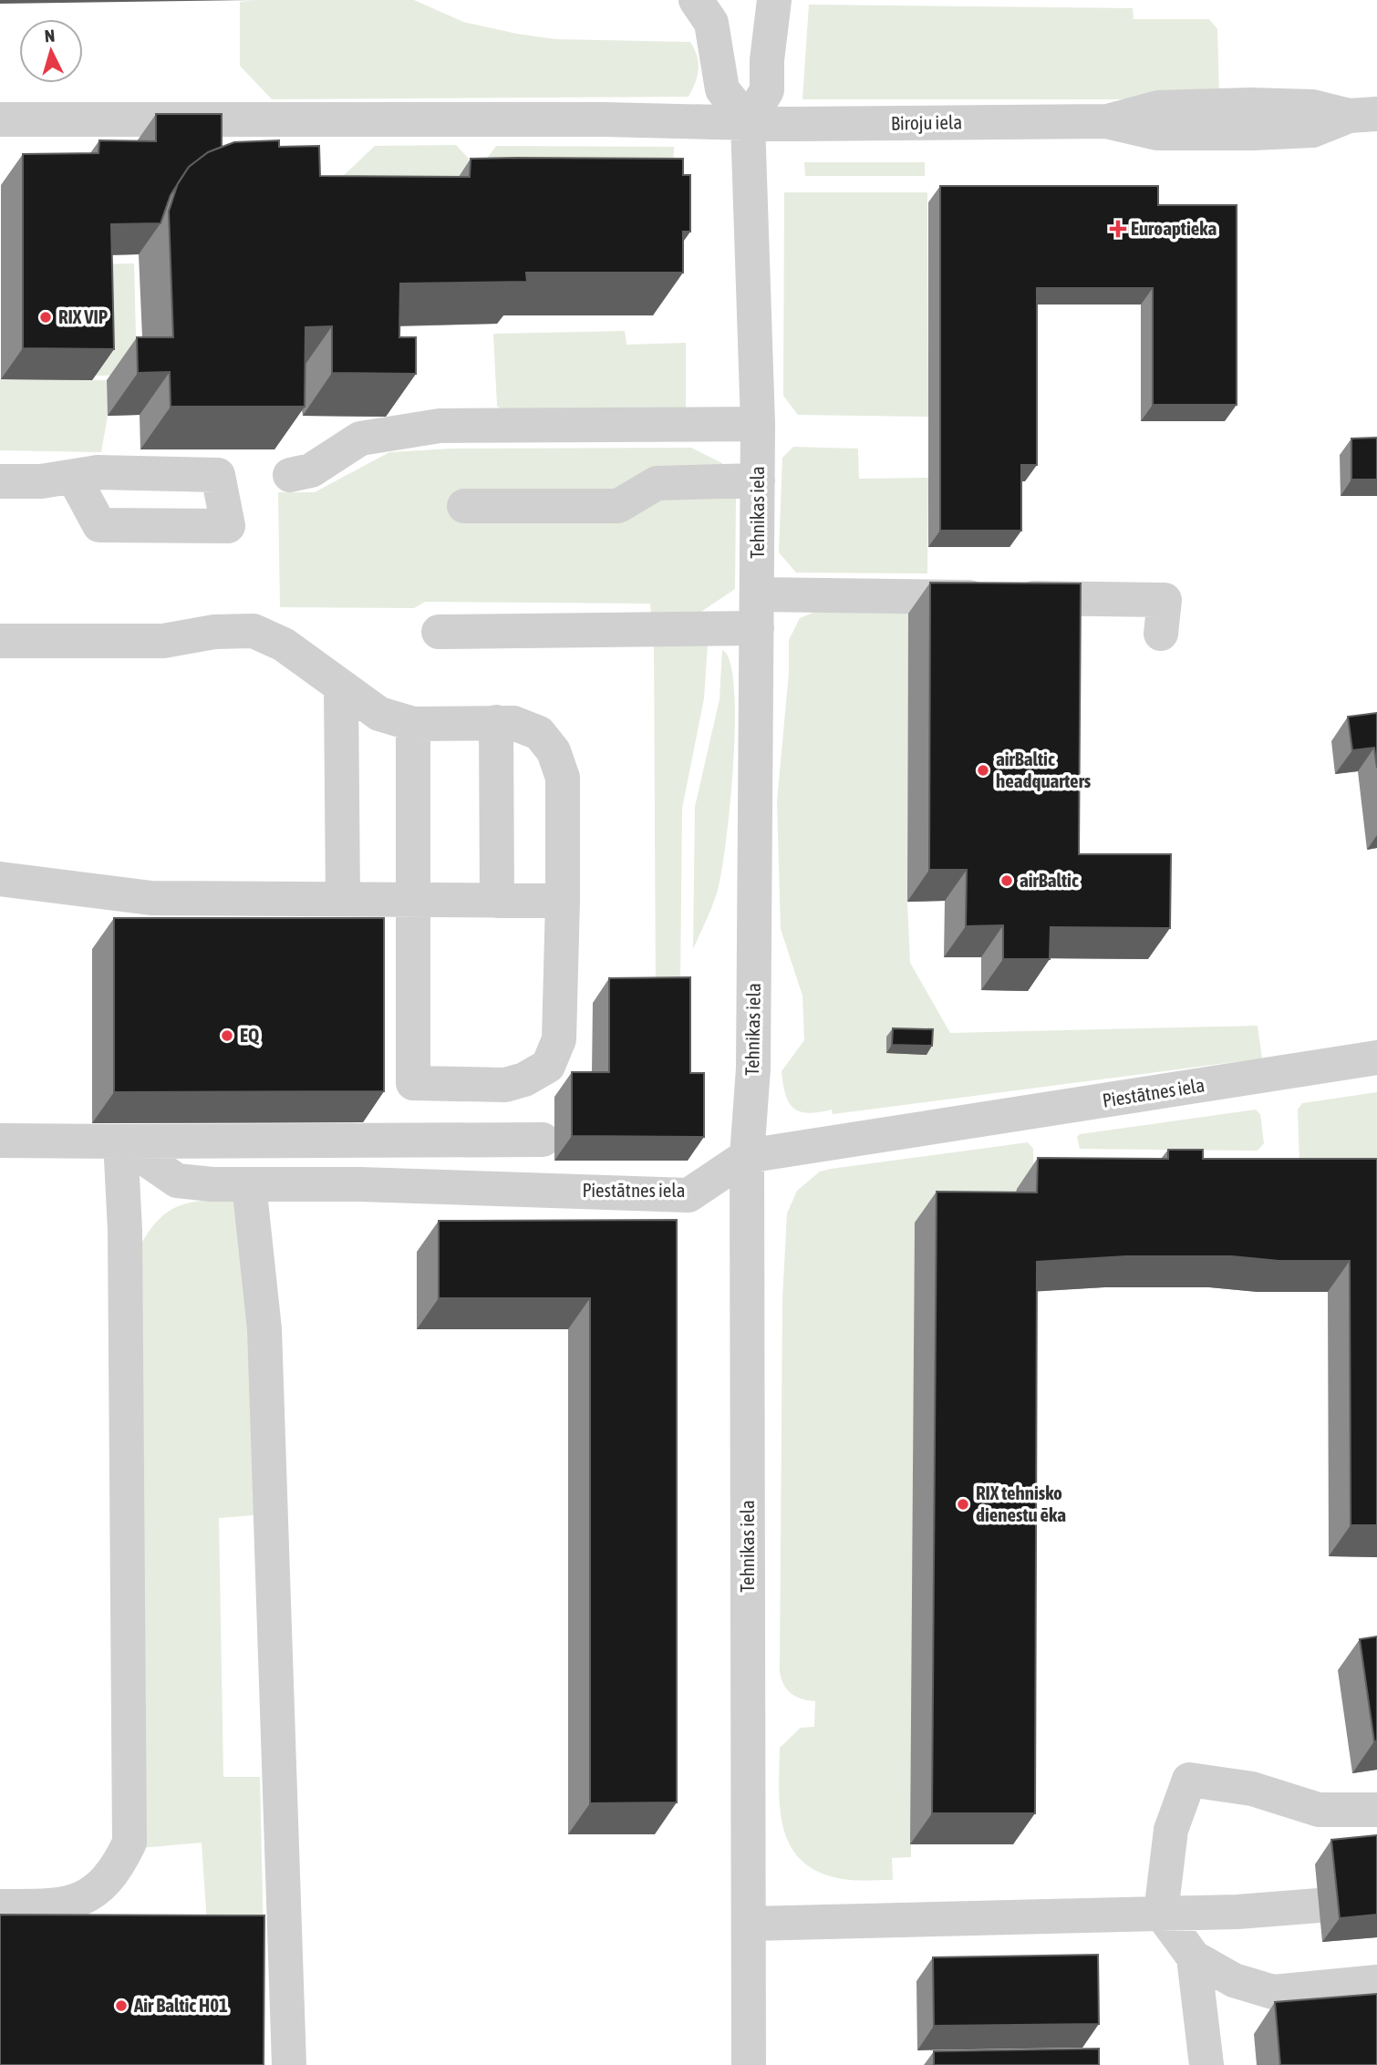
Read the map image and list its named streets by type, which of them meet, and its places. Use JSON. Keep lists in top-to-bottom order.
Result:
{
  "streets": {
    "street": ["Biroju iela", "Tehnikas iela", "Piestātnes iela"]
  },
  "crossings": [
    ["Biroju iela", "Tehnikas iela"],
    ["Tehnikas iela", "Piestātnes iela"]
  ],
  "places": {
    "health": ["Euroaptieka"],
    "other": [
      "RIX VIP",
      "airBaltic headquarters",
      "airBaltic",
      "EQ",
      "RIX tehnisko dienestu ēka",
      "Air Baltic H01"
    ]
  },
  "north": "top"
}
